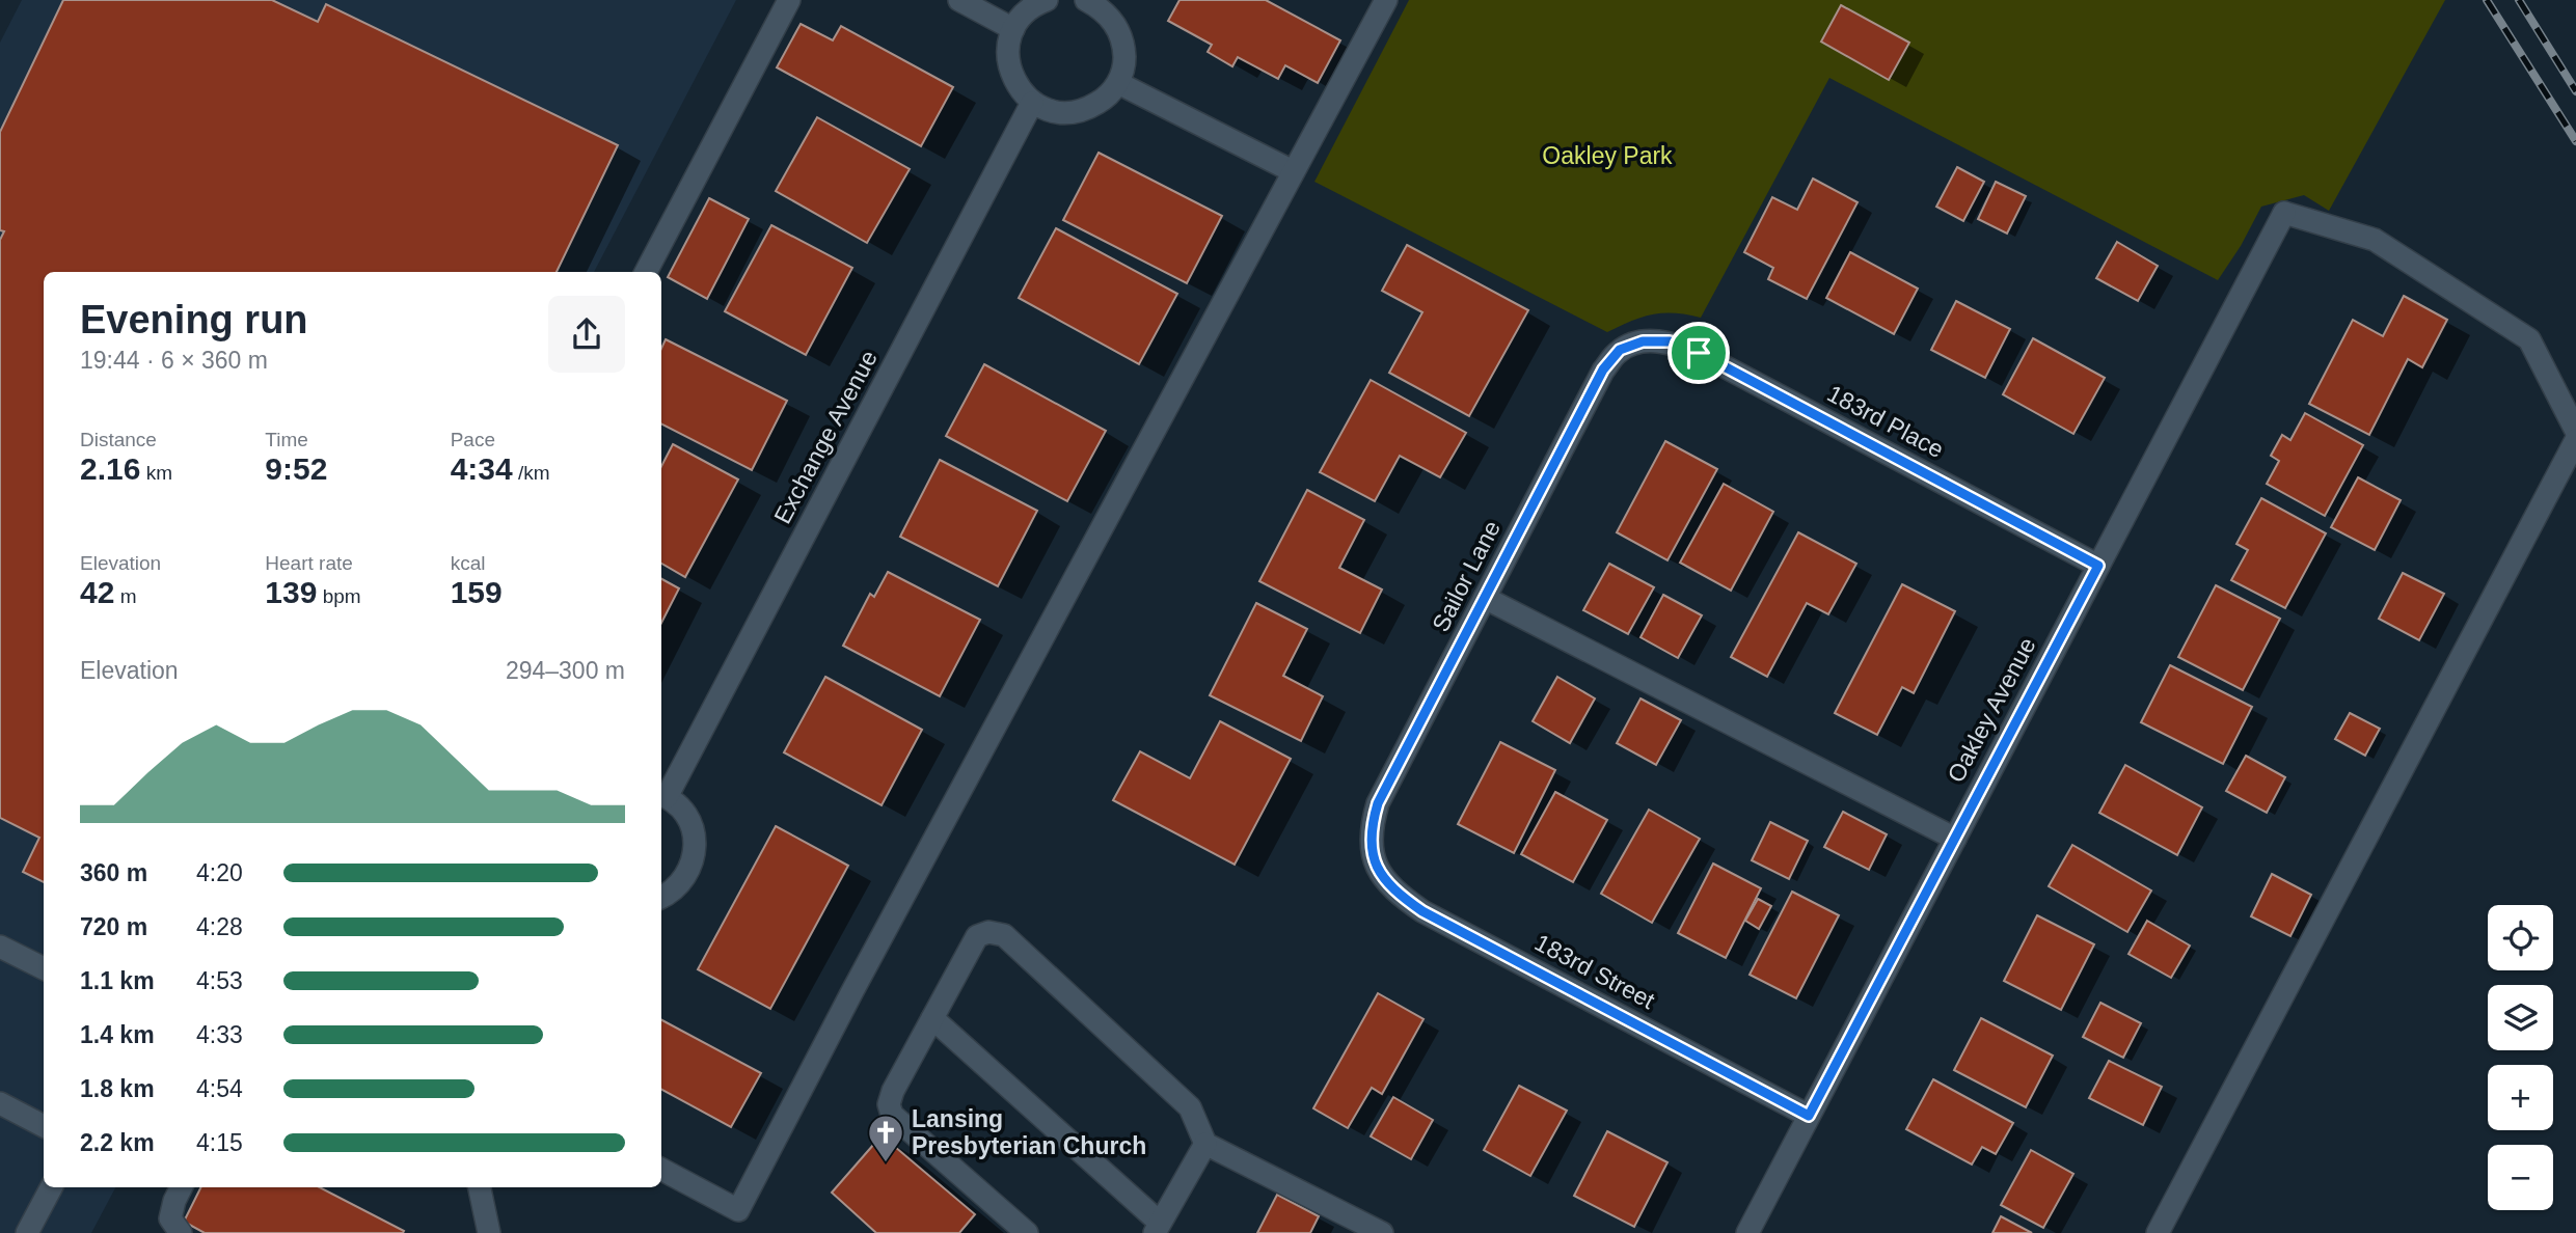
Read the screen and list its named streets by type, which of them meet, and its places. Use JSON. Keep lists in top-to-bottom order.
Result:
{
  "streets": {
    "street": [
      "183rd Place",
      "Exchange Avenue",
      "Sailor Lane",
      "Oakley Avenue",
      "183rd Street"
    ]
  },
  "crossings": [
    ["183rd Place", "Sailor Lane"],
    ["183rd Place", "Oakley Avenue"],
    ["Sailor Lane", "183rd Street"],
    ["Oakley Avenue", "183rd Street"]
  ],
  "parks": ["Oakley Park"],
  "places": {
    "church": ["Lansing Presbyterian Church"]
  },
  "page": {
    "heading": ["Evening run", "19:44 · 6 × 360 m"],
    "stats": [
      ["Distance", "2.16 km"],
      ["Time", "9:52"],
      ["Pace", "4:34 /km"],
      ["Elevation", "42 m"],
      ["Heart rate", "139 bpm"],
      ["kcal", "159"]
    ],
    "chart": ["Elevation", "294–300 m"],
    "list": [
      {
        "name": "360 m",
        "note": "4:20"
      },
      {
        "name": "720 m",
        "note": "4:28"
      },
      {
        "name": "1.1 km",
        "note": "4:53"
      },
      {
        "name": "1.4 km",
        "note": "4:33"
      },
      {
        "name": "1.8 km",
        "note": "4:54"
      },
      {
        "name": "2.2 km",
        "note": "4:15"
      }
    ],
    "map_buttons": ["+", "−"]
  }
}
